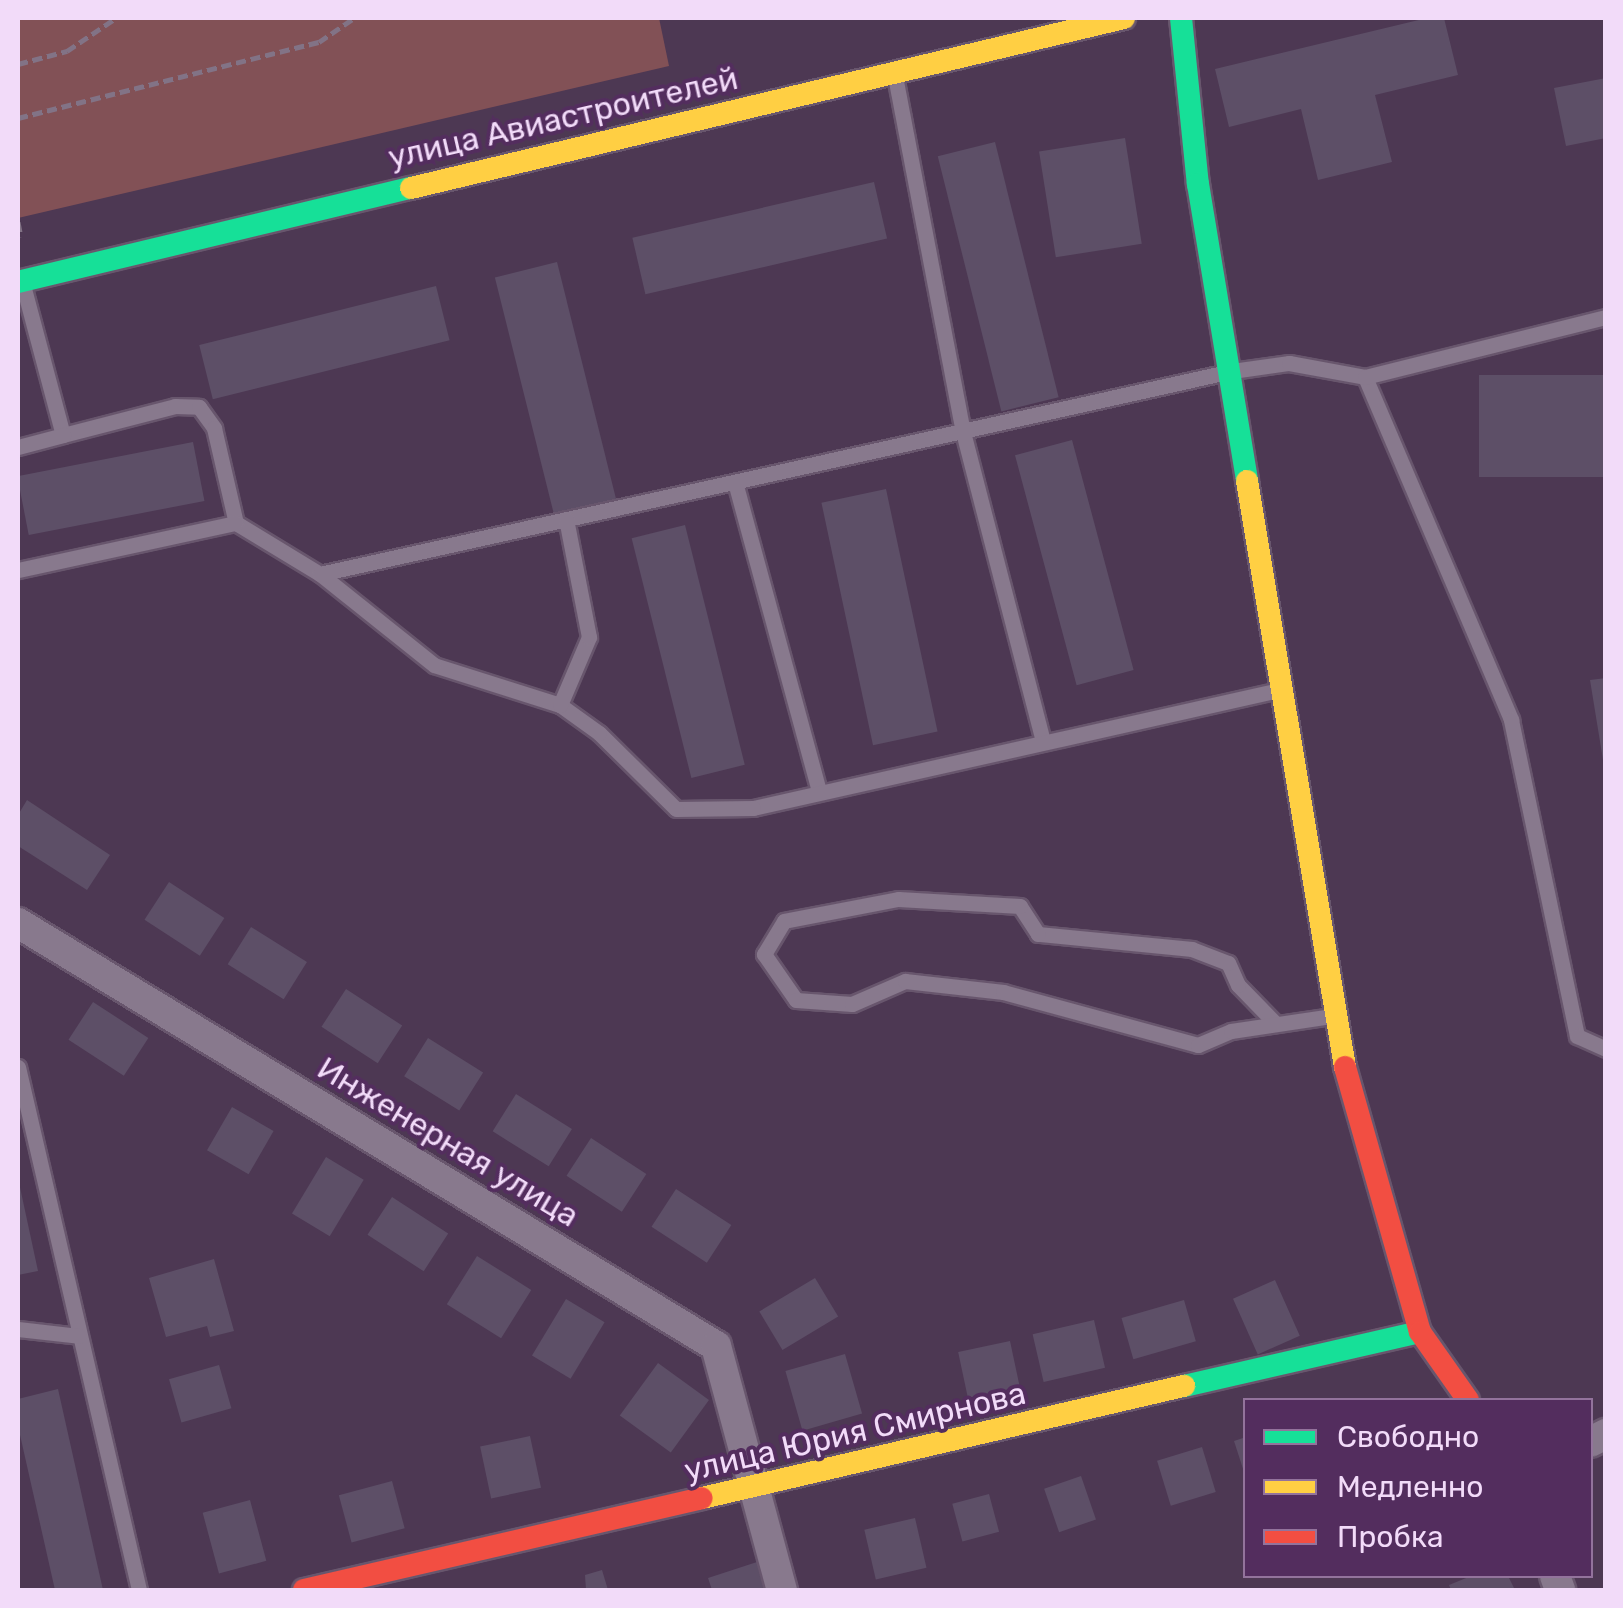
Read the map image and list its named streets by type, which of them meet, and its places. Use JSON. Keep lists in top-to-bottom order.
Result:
{
  "streets": {
    "street": ["улица Авиастроителей", "Инженерная улица", "улица Юрия Смирнова"]
  },
  "crossings": [
    ["Инженерная улица", "улица Юрия Смирнова"]
  ],
  "legend": ["Свободно", "Медленно", "Пробка"]
}
